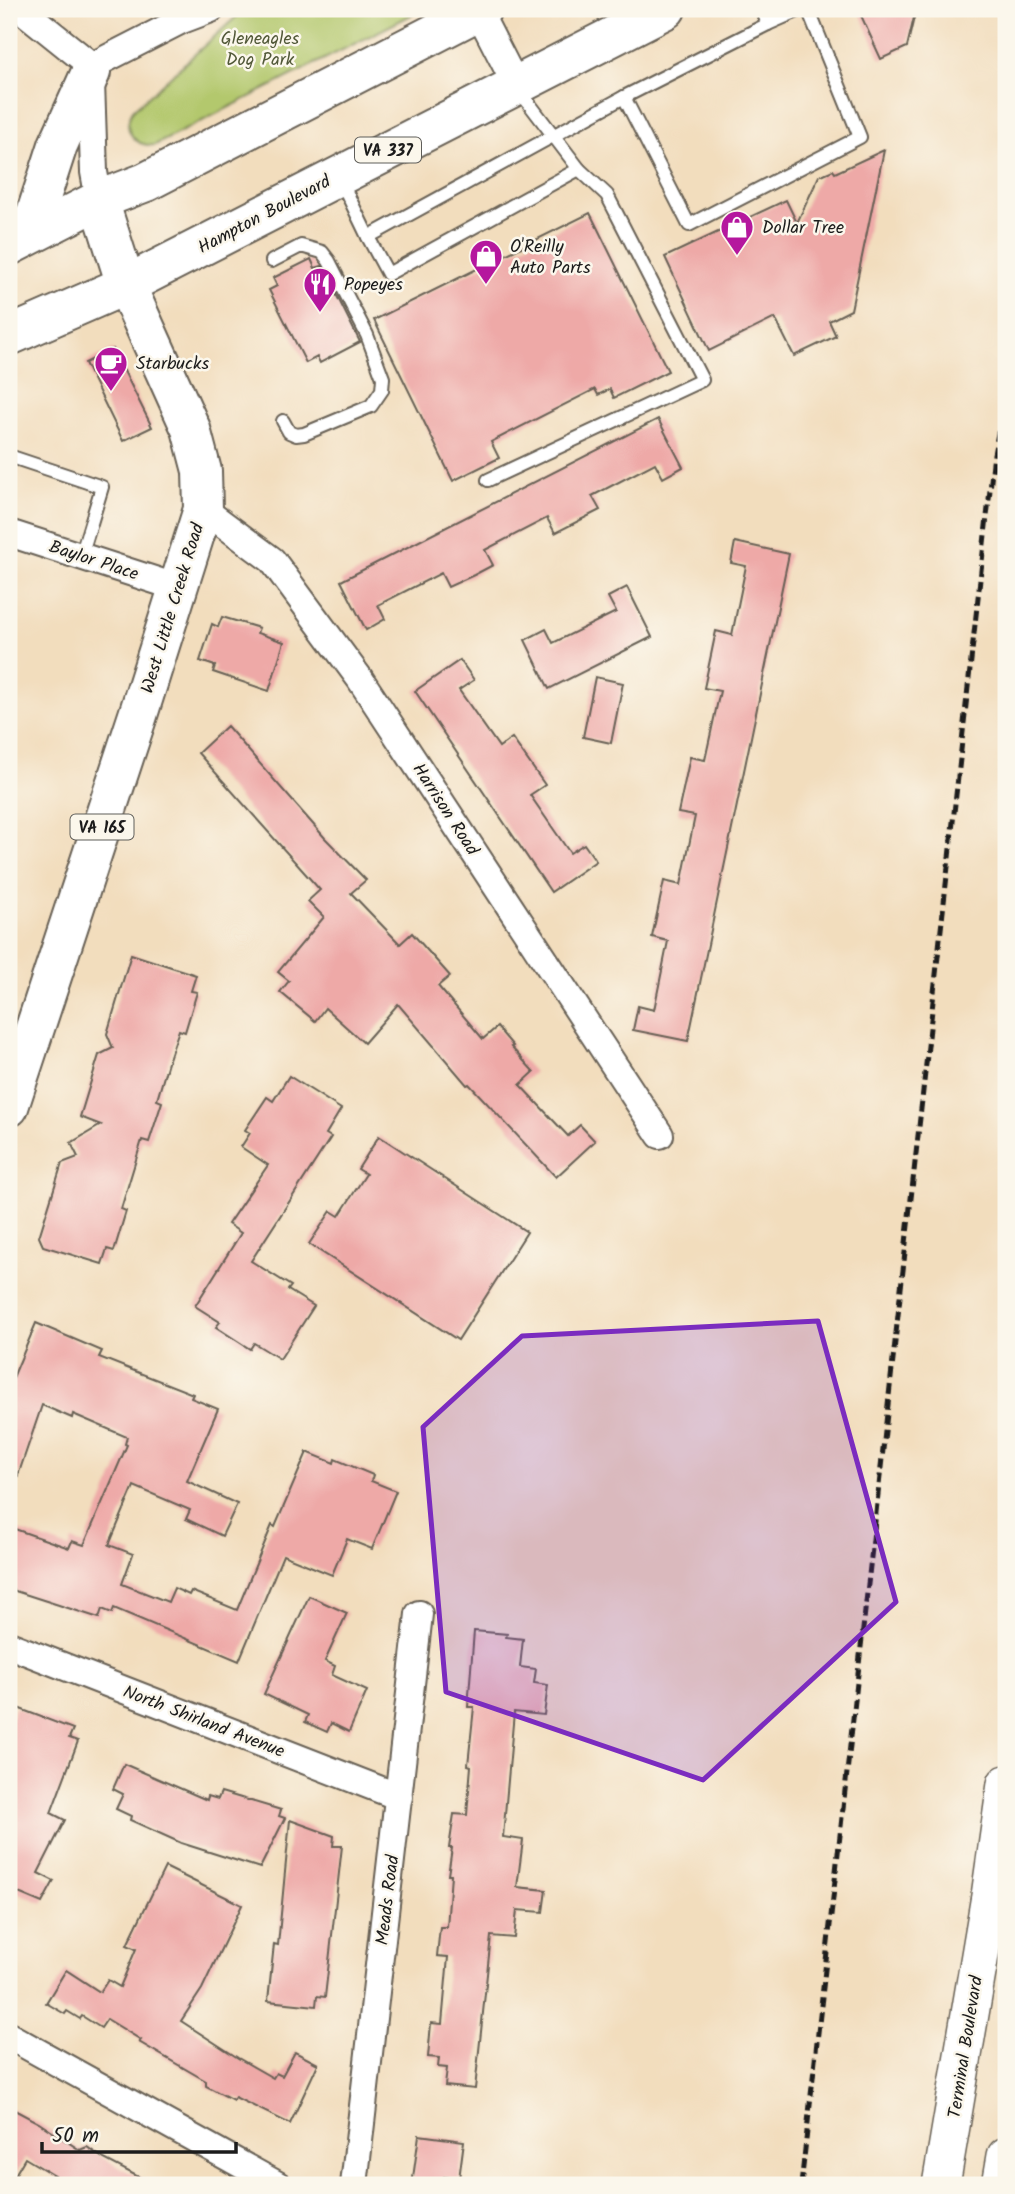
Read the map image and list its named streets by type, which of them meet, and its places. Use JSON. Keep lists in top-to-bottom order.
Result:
{
  "streets": {
    "main road": [
      "VA 337",
      "Hampton Boulevard",
      "West Little Creek Road",
      "VA 165",
      "Terminal Boulevard"
    ],
    "street": [
      "Baylor Place",
      "Harrison Road",
      "North Shirland Avenue",
      "Meads Road"
    ]
  },
  "crossings": [
    ["Hampton Boulevard", "West Little Creek Road"],
    ["Baylor Place", "West Little Creek Road"],
    ["West Little Creek Road", "Harrison Road"],
    ["North Shirland Avenue", "Meads Road"]
  ],
  "parks": ["Gleneagles Dog Park"],
  "places": {
    "shop": ["Dollar Tree", "O'Reilly Auto Parts"],
    "restaurant": ["Popeyes"],
    "cafe": ["Starbucks"]
  },
  "scale_bar": "50 m"
}
